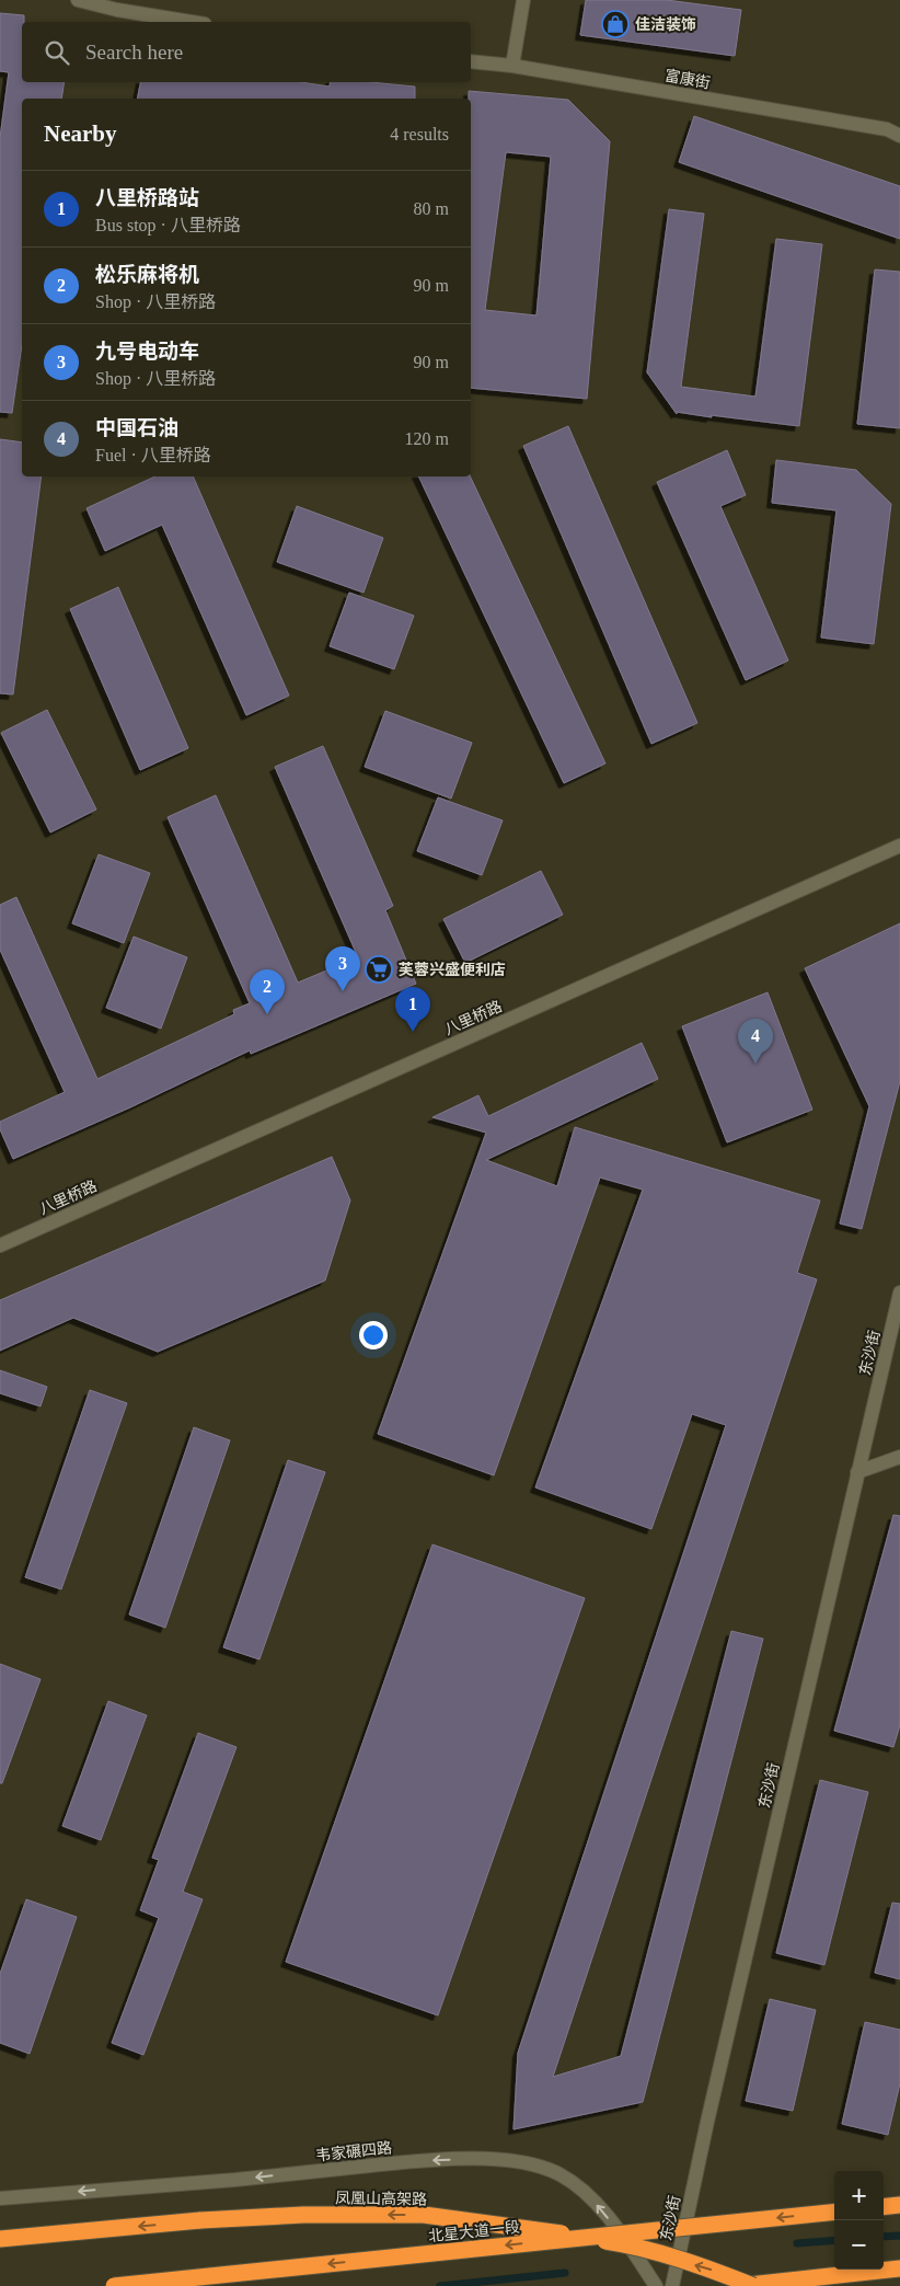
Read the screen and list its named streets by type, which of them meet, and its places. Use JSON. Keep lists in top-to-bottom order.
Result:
{
  "streets": {
    "highway": ["凤凰山高架路", "北星大道一段"],
    "street": [
      "富康街",
      "八里桥路",
      "东沙街",
      "韦家碾四路"
    ]
  },
  "one_way": ["韦家碾四路", "凤凰山高架路", "北星大道一段"],
  "places": {
    "shop": ["佳洁装饰"],
    "supermarket": ["芙蓉兴盛便利店"]
  },
  "page": {
    "search": "Search here",
    "heading": ["Nearby", "4 results"],
    "list": [
      {
        "mark": "1",
        "name": "八里桥路站",
        "note": "Bus stop · 八里桥路",
        "value": "80 m"
      },
      {
        "mark": "2",
        "name": "松乐麻将机",
        "note": "Shop · 八里桥路",
        "value": "90 m"
      },
      {
        "mark": "3",
        "name": "九号电动车",
        "note": "Shop · 八里桥路",
        "value": "90 m"
      },
      {
        "mark": "4",
        "name": "中国石油",
        "note": "Fuel · 八里桥路",
        "value": "120 m"
      }
    ],
    "pins": [
      "3",
      "2",
      "1",
      "4"
    ],
    "map_buttons": ["+", "−"]
  }
}
